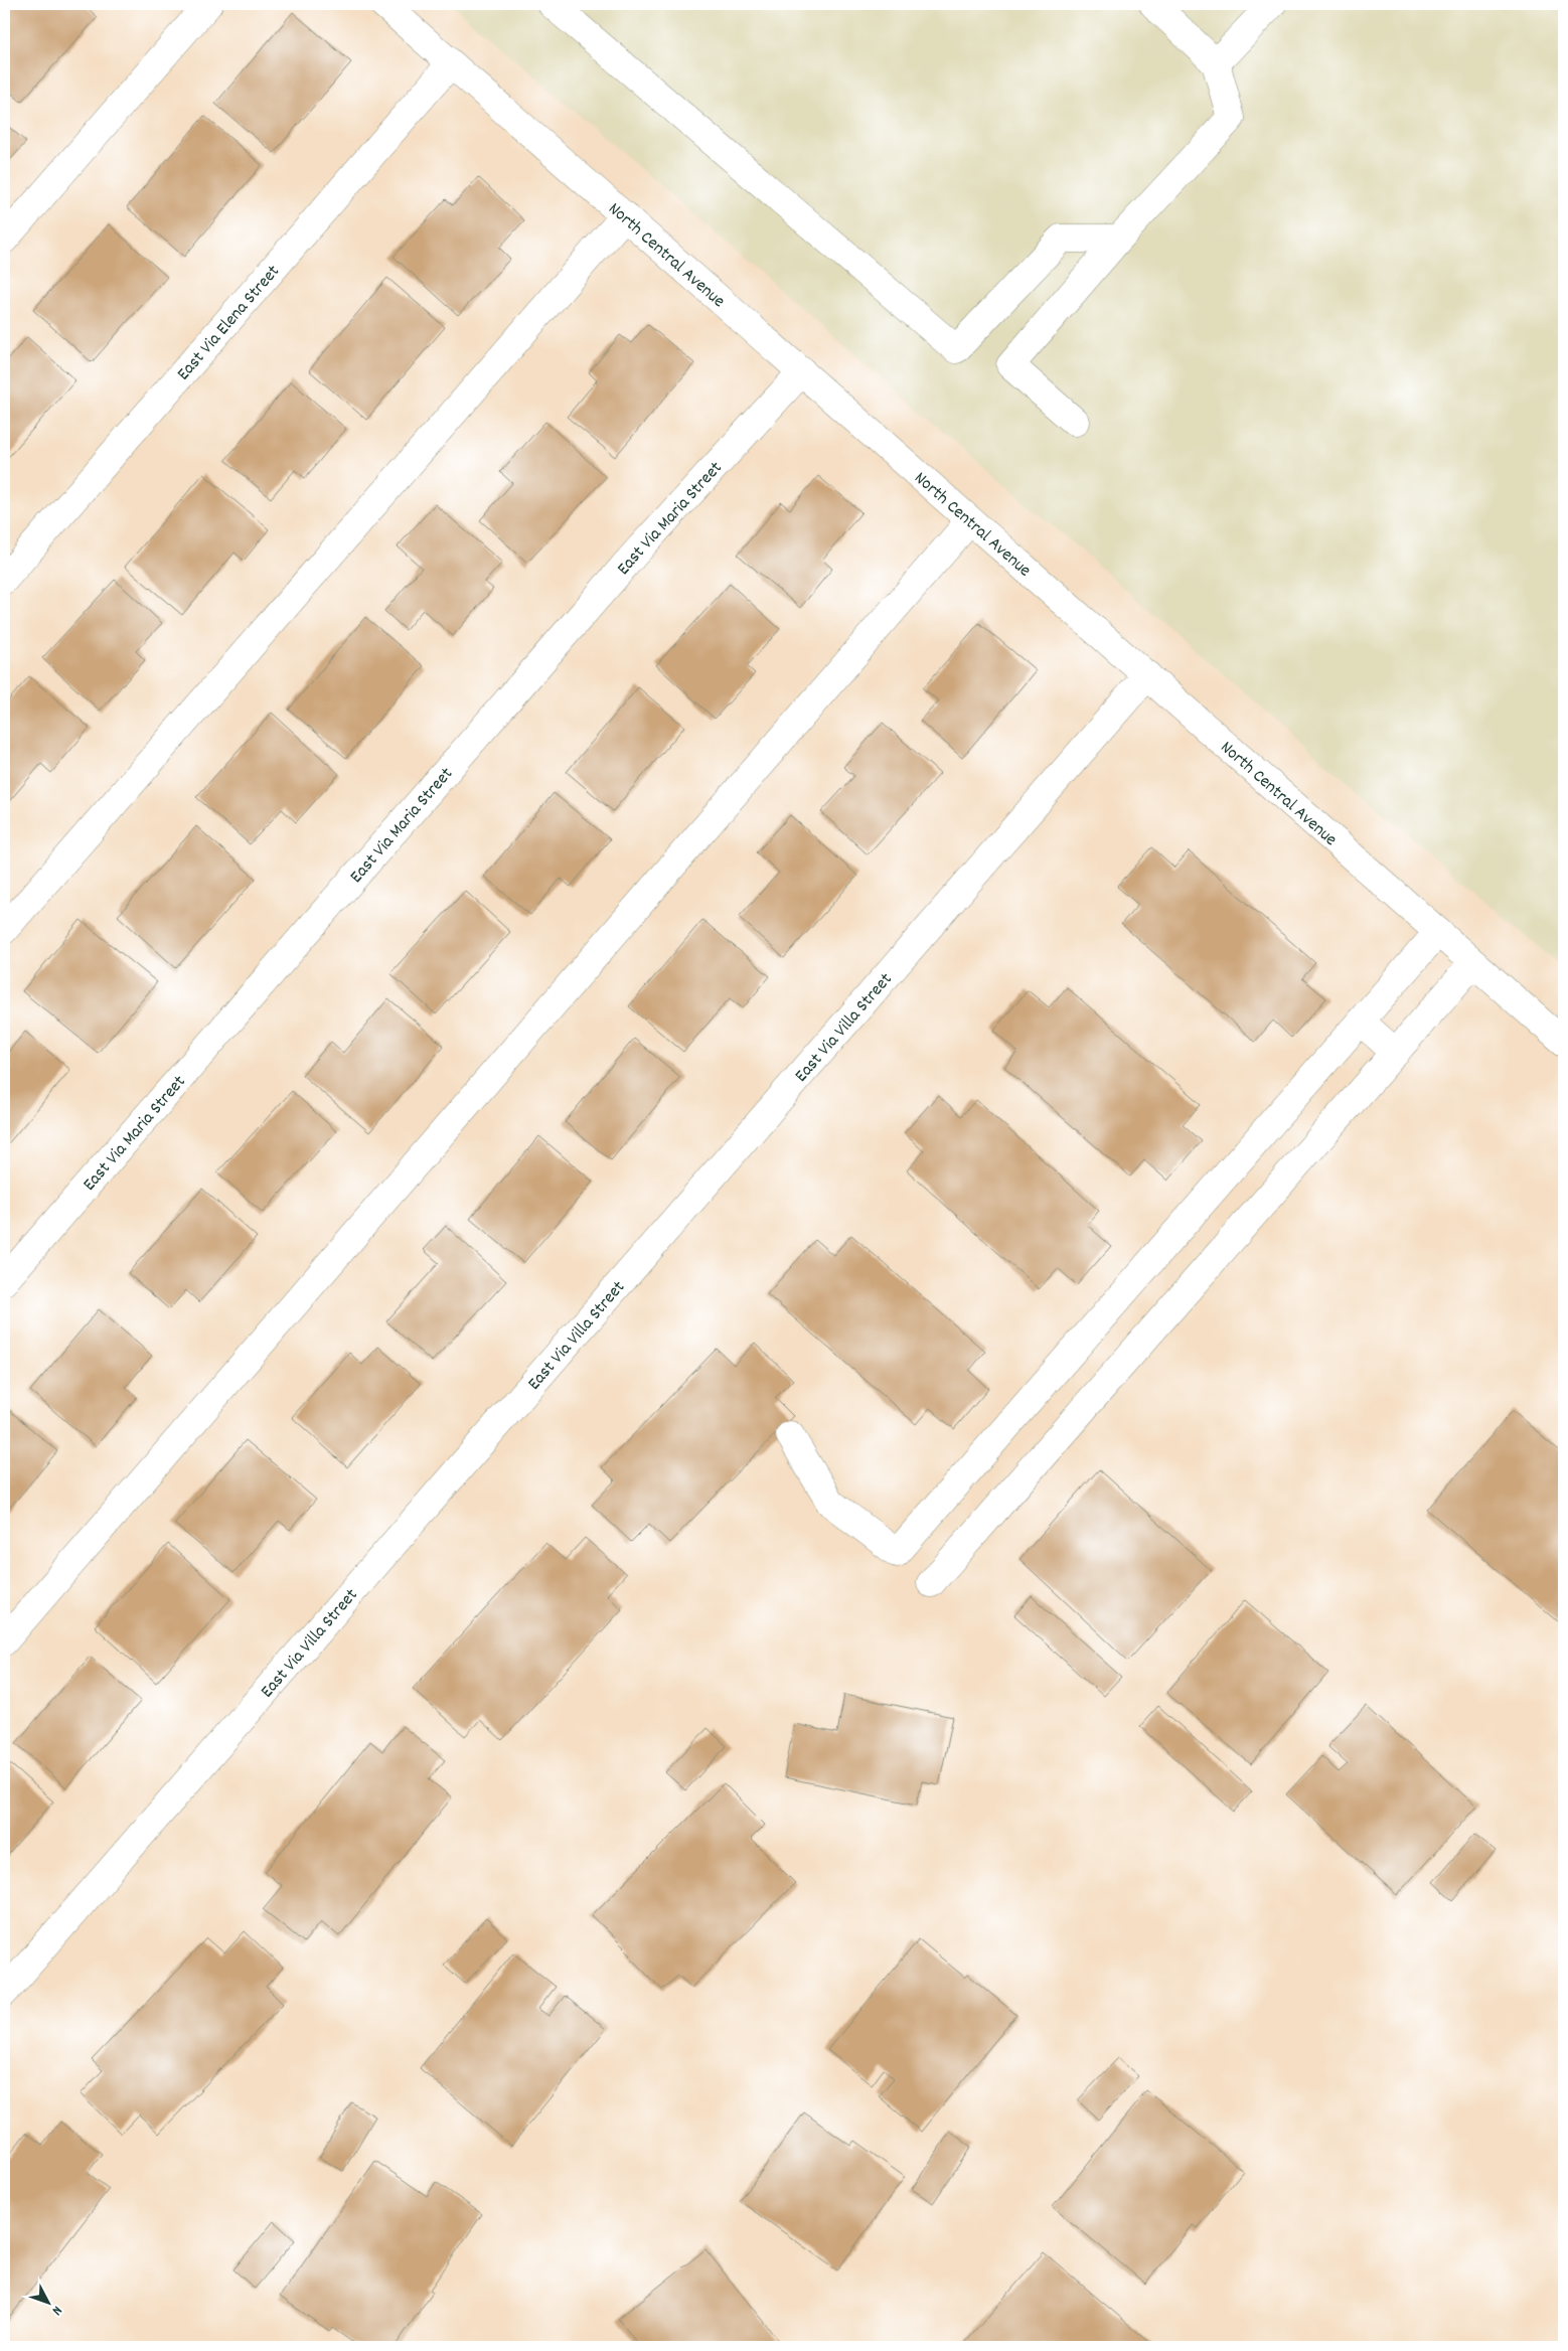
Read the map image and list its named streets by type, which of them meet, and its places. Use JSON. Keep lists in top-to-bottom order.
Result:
{
  "streets": {
    "street": [
      "North Central Avenue",
      "East Via Elena Street",
      "East Via Maria Street",
      "East Via Villa Street"
    ]
  },
  "crossings": [
    ["North Central Avenue", "East Via Elena Street"],
    ["North Central Avenue", "East Via Maria Street"],
    ["North Central Avenue", "East Via Villa Street"]
  ],
  "north": "bottom right"
}
